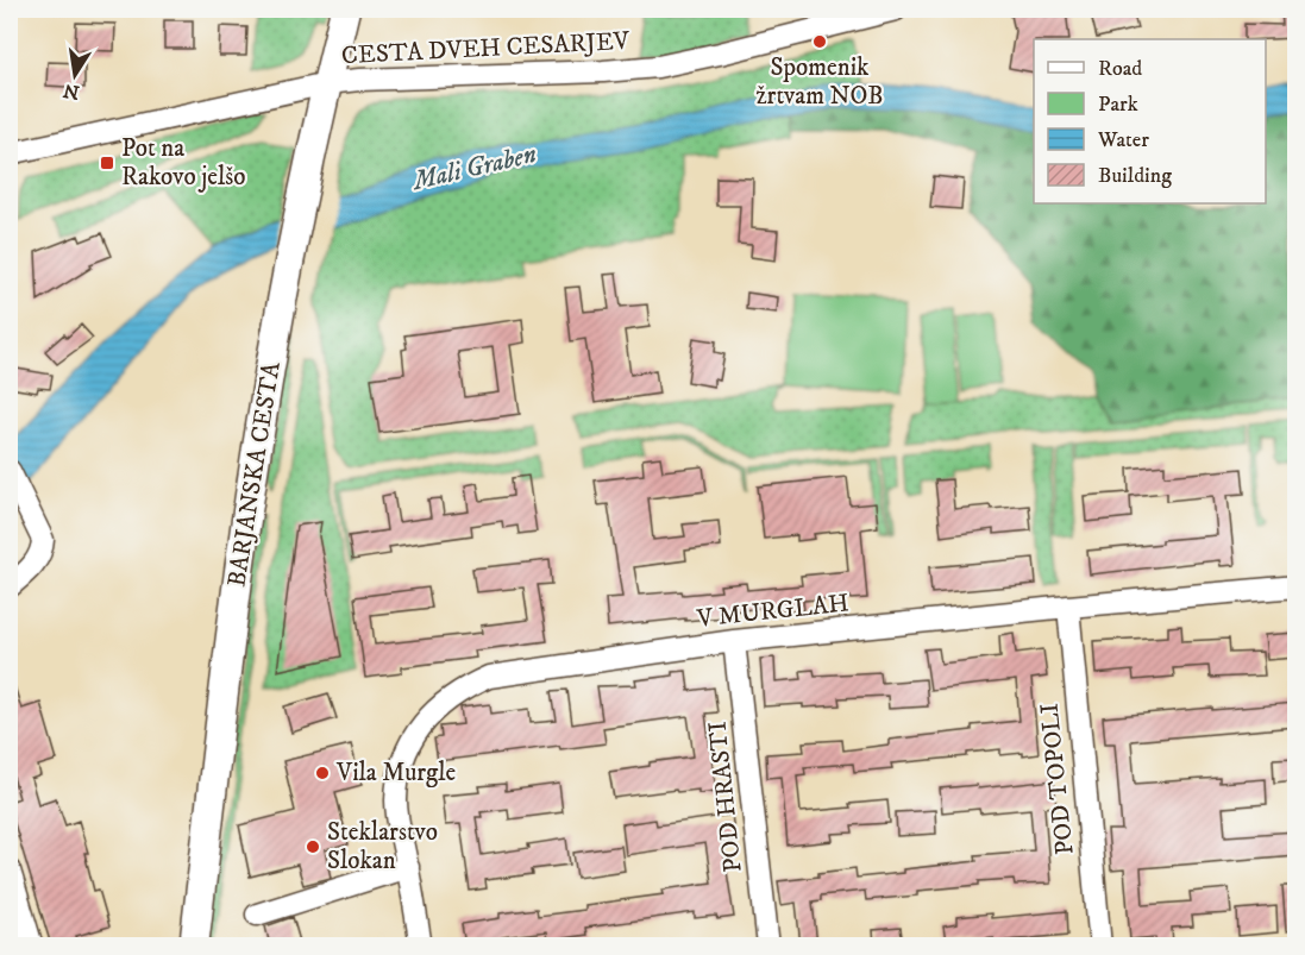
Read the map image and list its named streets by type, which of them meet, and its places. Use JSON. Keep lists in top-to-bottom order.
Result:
{
  "streets": {
    "main road": ["BARJANSKA CESTA"],
    "street": [
      "CESTA DVEH CESARJEV",
      "V MURGLAH",
      "POD TOPOLI",
      "POD HRASTI"
    ]
  },
  "crossings": [
    ["CESTA DVEH CESARJEV", "BARJANSKA CESTA"],
    ["V MURGLAH", "POD TOPOLI"],
    ["V MURGLAH", "POD HRASTI"]
  ],
  "water": ["Mali Graben"],
  "places": {
    "other": ["Spomenik žrtvam NOB", "Vila Murgle", "Steklarstvo Slokan"],
    "transit": ["Pot na Rakovo jelšo"]
  },
  "legend": [
    "Road",
    "Park",
    "Water",
    "Building"
  ],
  "north": "bottom"
}
